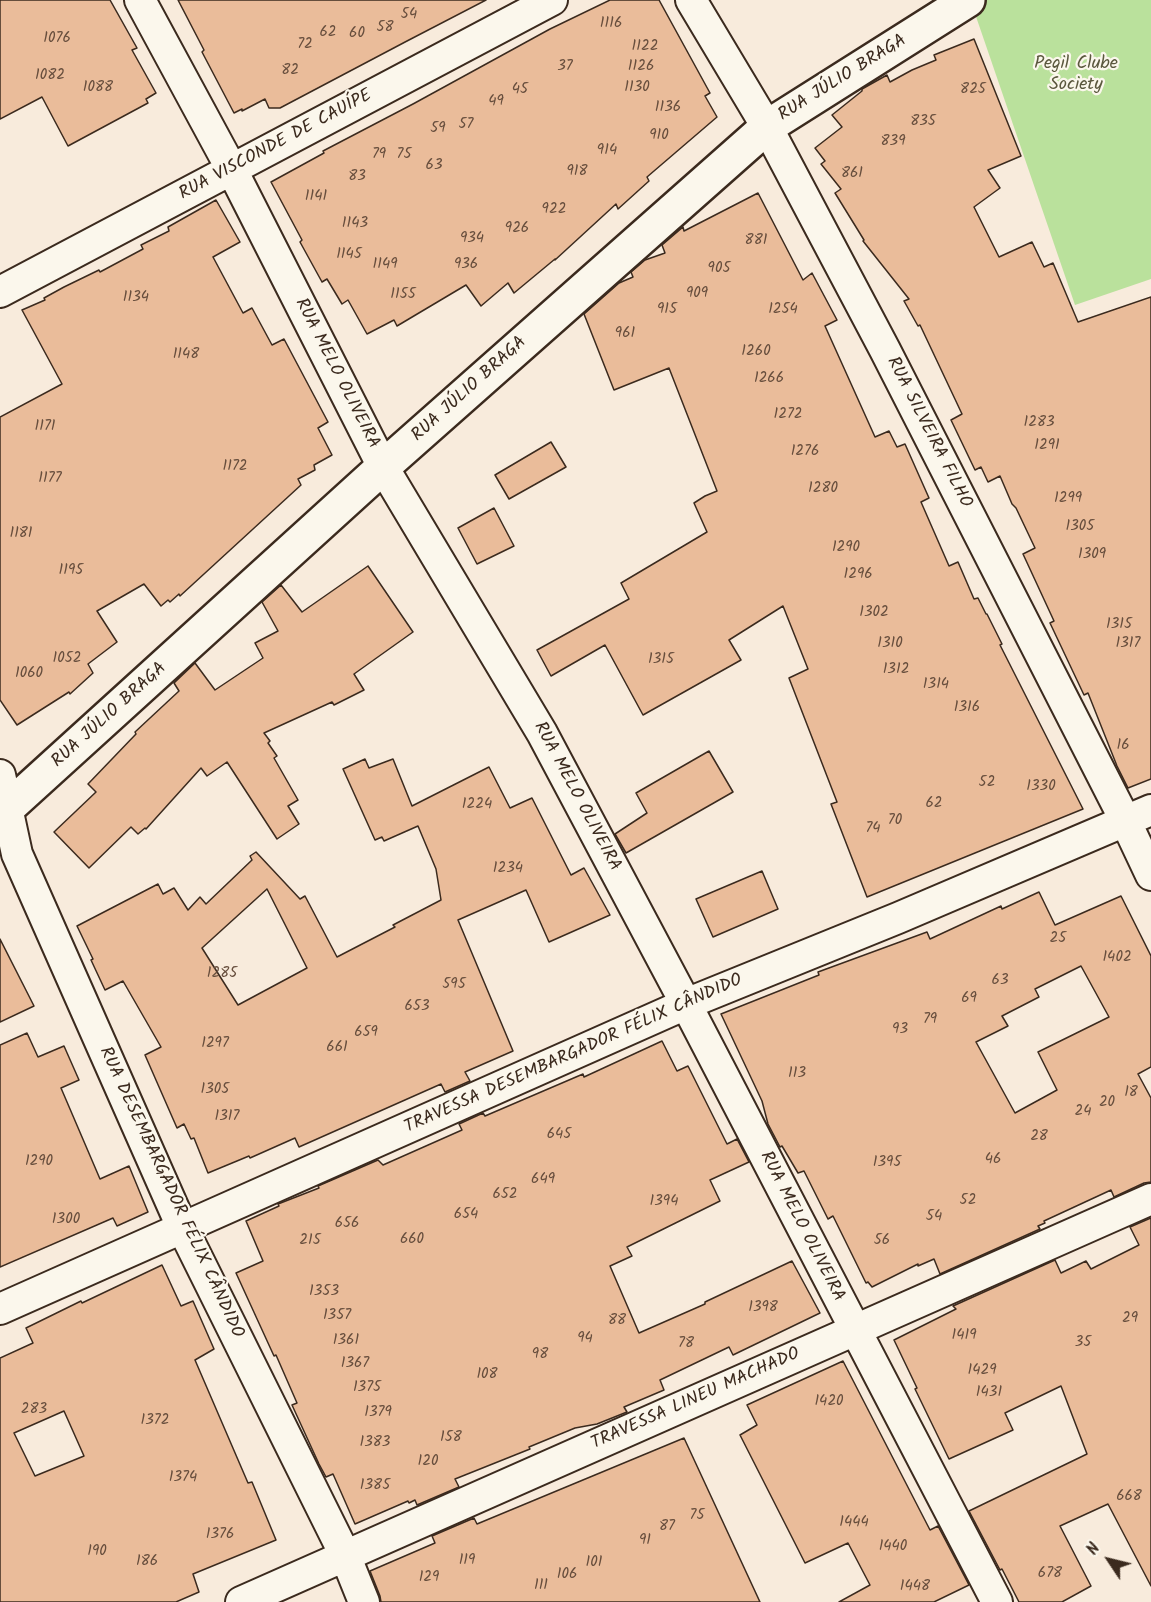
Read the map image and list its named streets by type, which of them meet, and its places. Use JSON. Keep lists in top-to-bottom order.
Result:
{
  "streets": {
    "street": [
      "RUA JÚLIO BRAGA",
      "RUA VISCONDE DE CAUÍPE",
      "RUA MELO OLIVEIRA",
      "RUA SILVEIRA FILHO",
      "TRAVESSA DESEMBARGADOR FÉLIX CÂNDIDO",
      "RUA DESEMBARGADOR FÉLIX CÂNDIDO",
      "TRAVESSA LINEU MACHADO"
    ]
  },
  "crossings": [
    ["RUA JÚLIO BRAGA", "RUA MELO OLIVEIRA"],
    ["RUA JÚLIO BRAGA", "RUA SILVEIRA FILHO"],
    ["RUA JÚLIO BRAGA", "RUA DESEMBARGADOR FÉLIX CÂNDIDO"],
    ["RUA VISCONDE DE CAUÍPE", "RUA MELO OLIVEIRA"],
    ["RUA MELO OLIVEIRA", "TRAVESSA DESEMBARGADOR FÉLIX CÂNDIDO"],
    ["RUA MELO OLIVEIRA", "TRAVESSA LINEU MACHADO"],
    ["RUA SILVEIRA FILHO", "TRAVESSA DESEMBARGADOR FÉLIX CÂNDIDO"],
    ["TRAVESSA DESEMBARGADOR FÉLIX CÂNDIDO", "RUA DESEMBARGADOR FÉLIX CÂNDIDO"],
    ["RUA DESEMBARGADOR FÉLIX CÂNDIDO", "TRAVESSA LINEU MACHADO"]
  ],
  "parks": ["Pegil Clube Society"],
  "house_numbers": [
    "54",
    "1116",
    "58",
    "62",
    "60",
    "1076",
    "72",
    "1122",
    "37",
    "1126",
    "82",
    "1082",
    "1088",
    "1130",
    "45",
    "825",
    "49",
    "1136",
    "835",
    "57",
    "59",
    "910",
    "839",
    "914",
    "79",
    "75",
    "63",
    "918",
    "861",
    "83",
    "1141",
    "922",
    "1143",
    "926",
    "934",
    "881",
    "1145",
    "1149",
    "936",
    "905",
    "909",
    "1155",
    "1134",
    "915",
    "1254",
    "961",
    "1260",
    "1148",
    "1266",
    "1272",
    "1283",
    "1171",
    "1291",
    "1276",
    "1172",
    "1177",
    "1280",
    "1299",
    "1305",
    "1181",
    "1290",
    "1309",
    "1195",
    "1296",
    "1302",
    "1315",
    "1310",
    "1317",
    "1052",
    "1315",
    "1312",
    "1060",
    "1314",
    "1316",
    "16",
    "52",
    "1330",
    "62",
    "1224",
    "70",
    "74",
    "1234",
    "25",
    "1402",
    "1285",
    "63",
    "595",
    "69",
    "653",
    "79",
    "93",
    "659",
    "1297",
    "661",
    "113",
    "1305",
    "18",
    "20",
    "24",
    "1317",
    "645",
    "28",
    "46",
    "1290",
    "1395",
    "649",
    "652",
    "52",
    "1394",
    "654",
    "54",
    "1300",
    "656",
    "660",
    "215",
    "56",
    "1353",
    "1398",
    "1357",
    "29",
    "88",
    "1419",
    "94",
    "1361",
    "35",
    "78",
    "98",
    "1367",
    "1429",
    "108",
    "1375",
    "1431",
    "1420",
    "283",
    "1379",
    "1372",
    "158",
    "1383",
    "120",
    "1374",
    "1385",
    "668",
    "75",
    "1444",
    "87",
    "1376",
    "91",
    "1440",
    "190",
    "119",
    "186",
    "101",
    "678",
    "106",
    "129",
    "111",
    "1448"
  ],
  "north": "top left"
}
